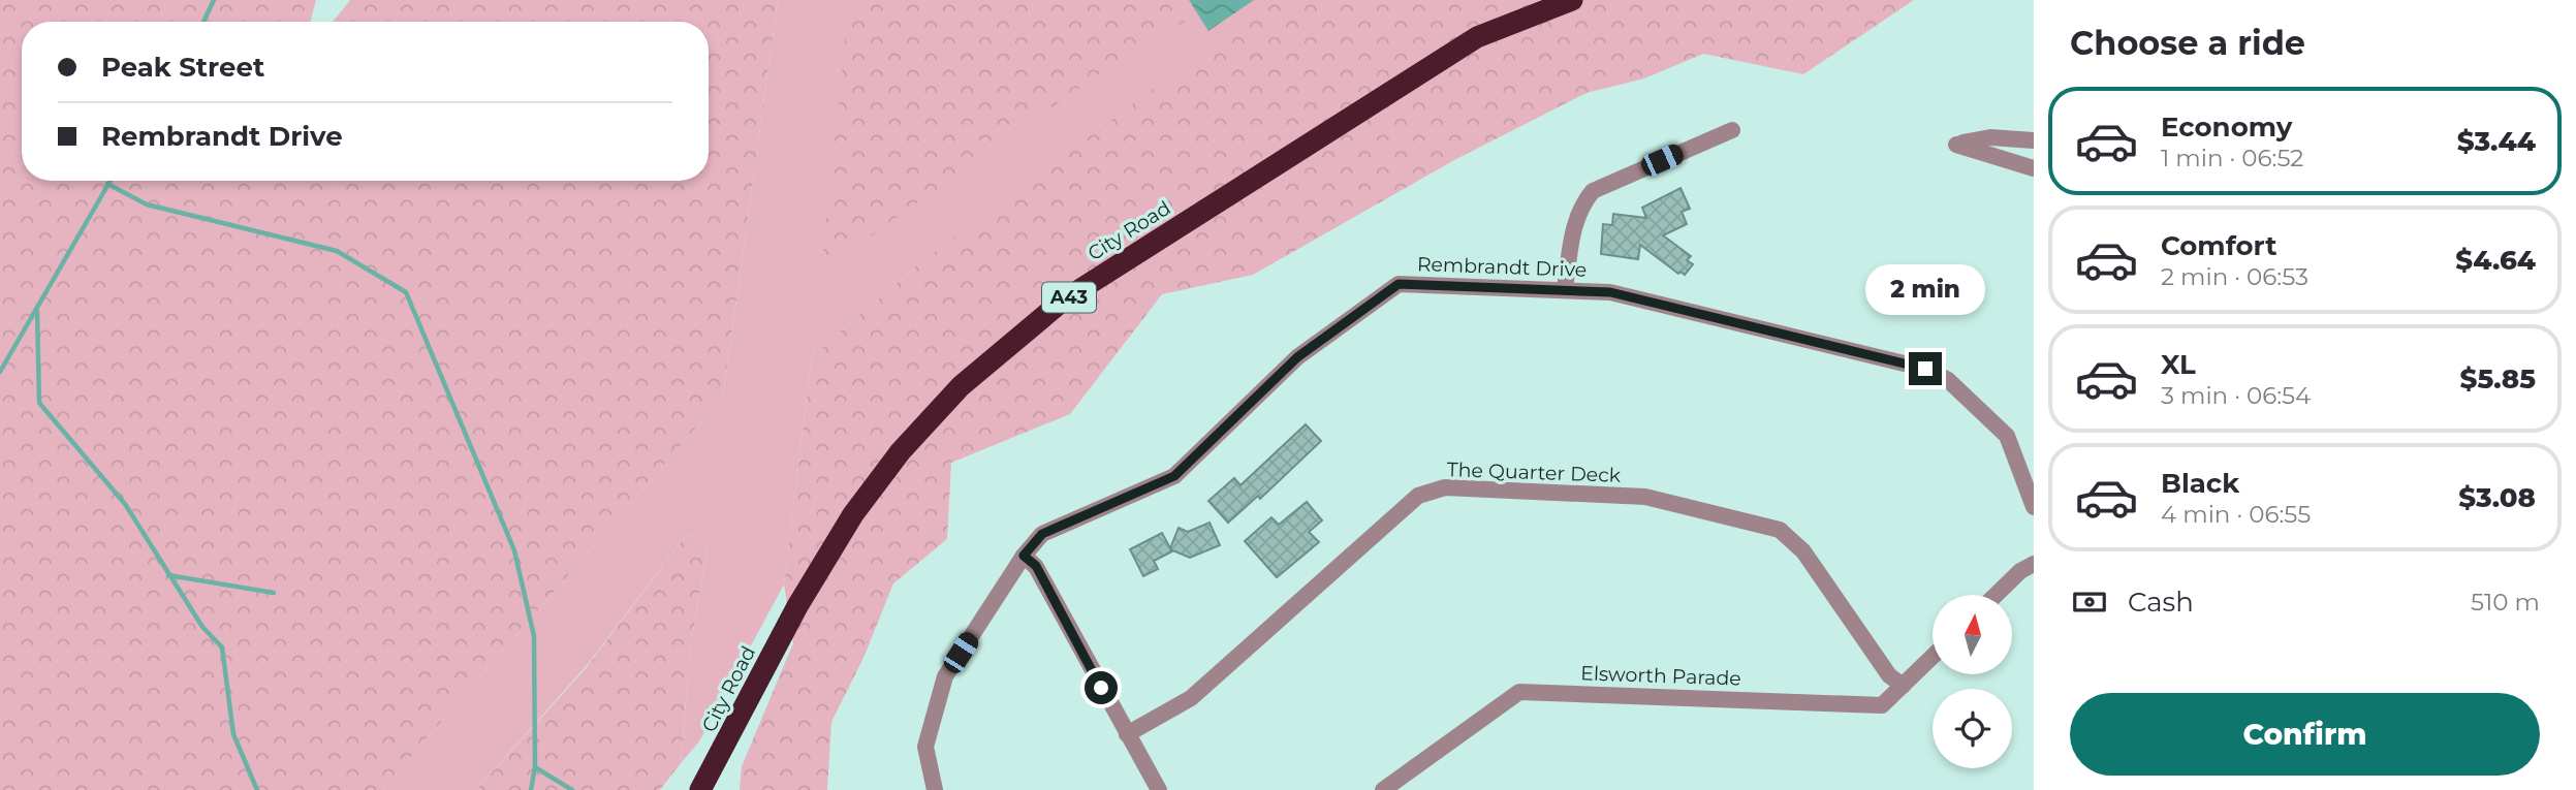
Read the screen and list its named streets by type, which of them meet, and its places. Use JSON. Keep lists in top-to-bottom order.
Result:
{
  "streets": {
    "highway": ["City Road", "A43"],
    "street": ["Rembrandt Drive", "The Quarter Deck", "Elsworth Parade"]
  },
  "crossings": [
    ["The Quarter Deck", "Elsworth Parade"]
  ],
  "north": "top",
  "page": {
    "heading": "Choose a ride",
    "banner": ["Peak Street", "Rembrandt Drive"],
    "list": [
      {
        "name": "Economy",
        "note": "1 min · 06:52",
        "value": "$3.44"
      },
      {
        "name": "Comfort",
        "note": "2 min · 06:53",
        "value": "$4.64"
      },
      {
        "name": "XL",
        "note": "3 min · 06:54",
        "value": "$5.85"
      },
      {
        "name": "Black",
        "note": "4 min · 06:55",
        "value": "$3.08"
      }
    ],
    "bubble": "2 min",
    "pay": ["Cash", "510 m"],
    "buttons": "Confirm"
  }
}
